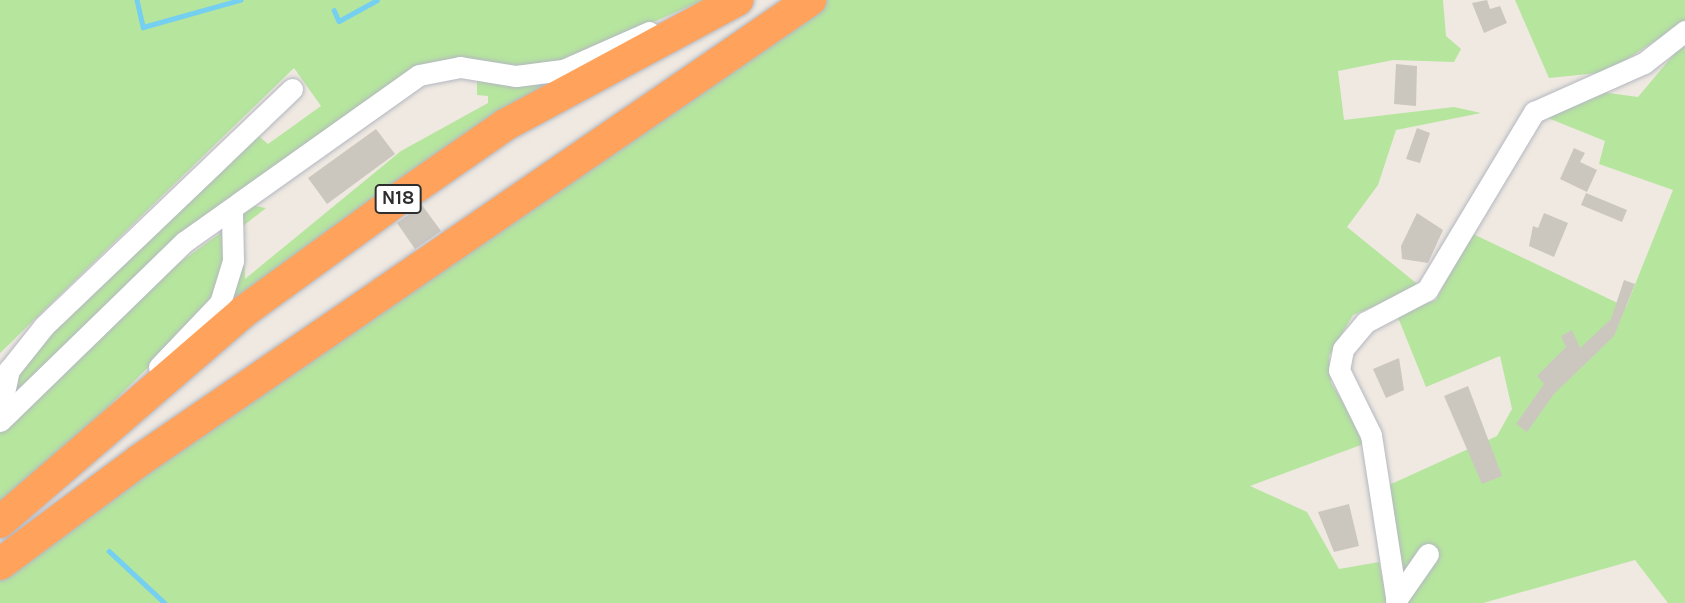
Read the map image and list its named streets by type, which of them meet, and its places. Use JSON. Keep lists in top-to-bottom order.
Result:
{
  "streets": {
    "highway": ["N18"]
  }
}
